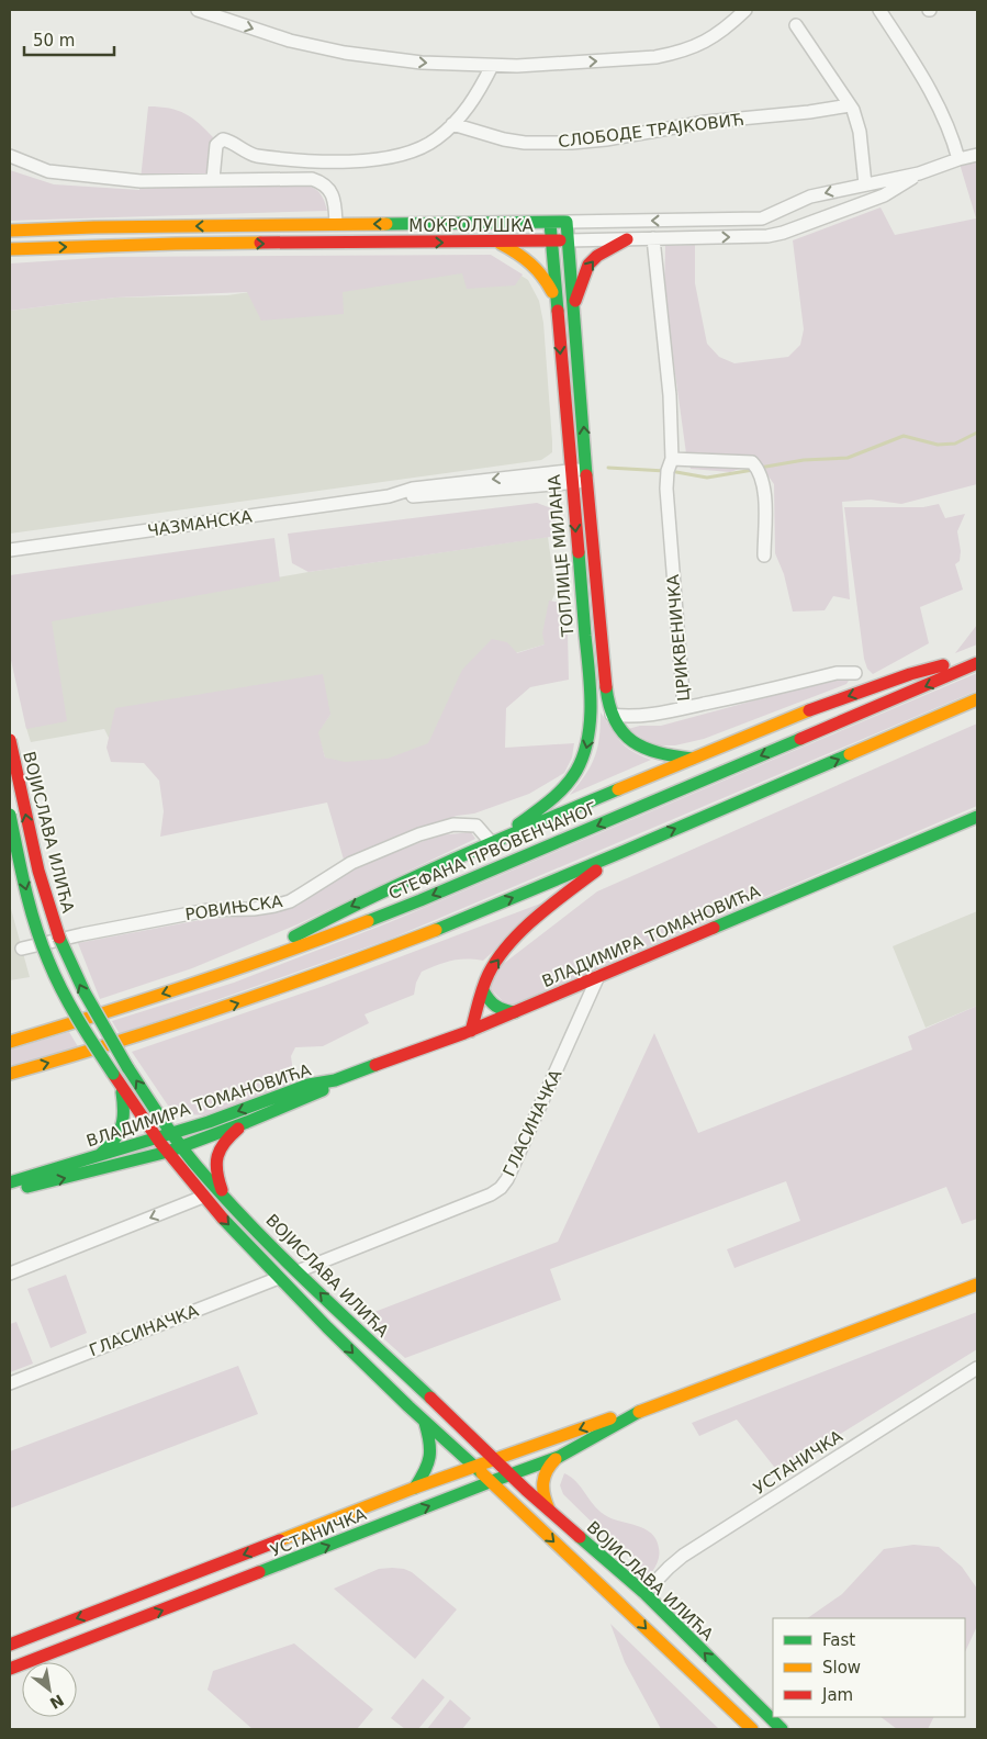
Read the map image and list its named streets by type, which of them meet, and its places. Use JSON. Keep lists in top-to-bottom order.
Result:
{
  "streets": {
    "main road": [
      "МОКРОЛУШКА",
      "ТОПЛИЦЕ МИЛАНА",
      "ВОЈИСЛАВА ИЛИЋА",
      "СТЕФАНА ПРВОВЕНЧАНОГ",
      "ВЛАДИМИРА ТОМАНОВИЋА",
      "УСТАНИЧКА"
    ],
    "street": [
      "СЛОБОДЕ ТРАЈКОВИЋ",
      "ЧАЗМАНСКА",
      "ЦРИКВЕНИЧКА",
      "РОВИЊСКА",
      "ГЛАСИНАЧКА"
    ]
  },
  "crossings": [
    ["МОКРОЛУШКА", "ТОПЛИЦЕ МИЛАНА"],
    ["МОКРОЛУШКА", "ЦРИКВЕНИЧКА"],
    ["ЧАЗМАНСКА", "ТОПЛИЦЕ МИЛАНА"],
    ["ТОПЛИЦЕ МИЛАНА", "РОВИЊСКА"],
    ["ВОЈИСЛАВА ИЛИЋА", "ВЛАДИМИРА ТОМАНОВИЋА"],
    ["ВОЈИСЛАВА ИЛИЋА", "ГЛАСИНАЧКА"],
    ["ВОЈИСЛАВА ИЛИЋА", "УСТАНИЧКА"],
    ["ВЛАДИМИРА ТОМАНОВИЋА", "ГЛАСИНАЧКА"]
  ],
  "legend": ["Fast", "Slow", "Jam"],
  "scale_bar": "50 m",
  "north": "bottom right"
}
